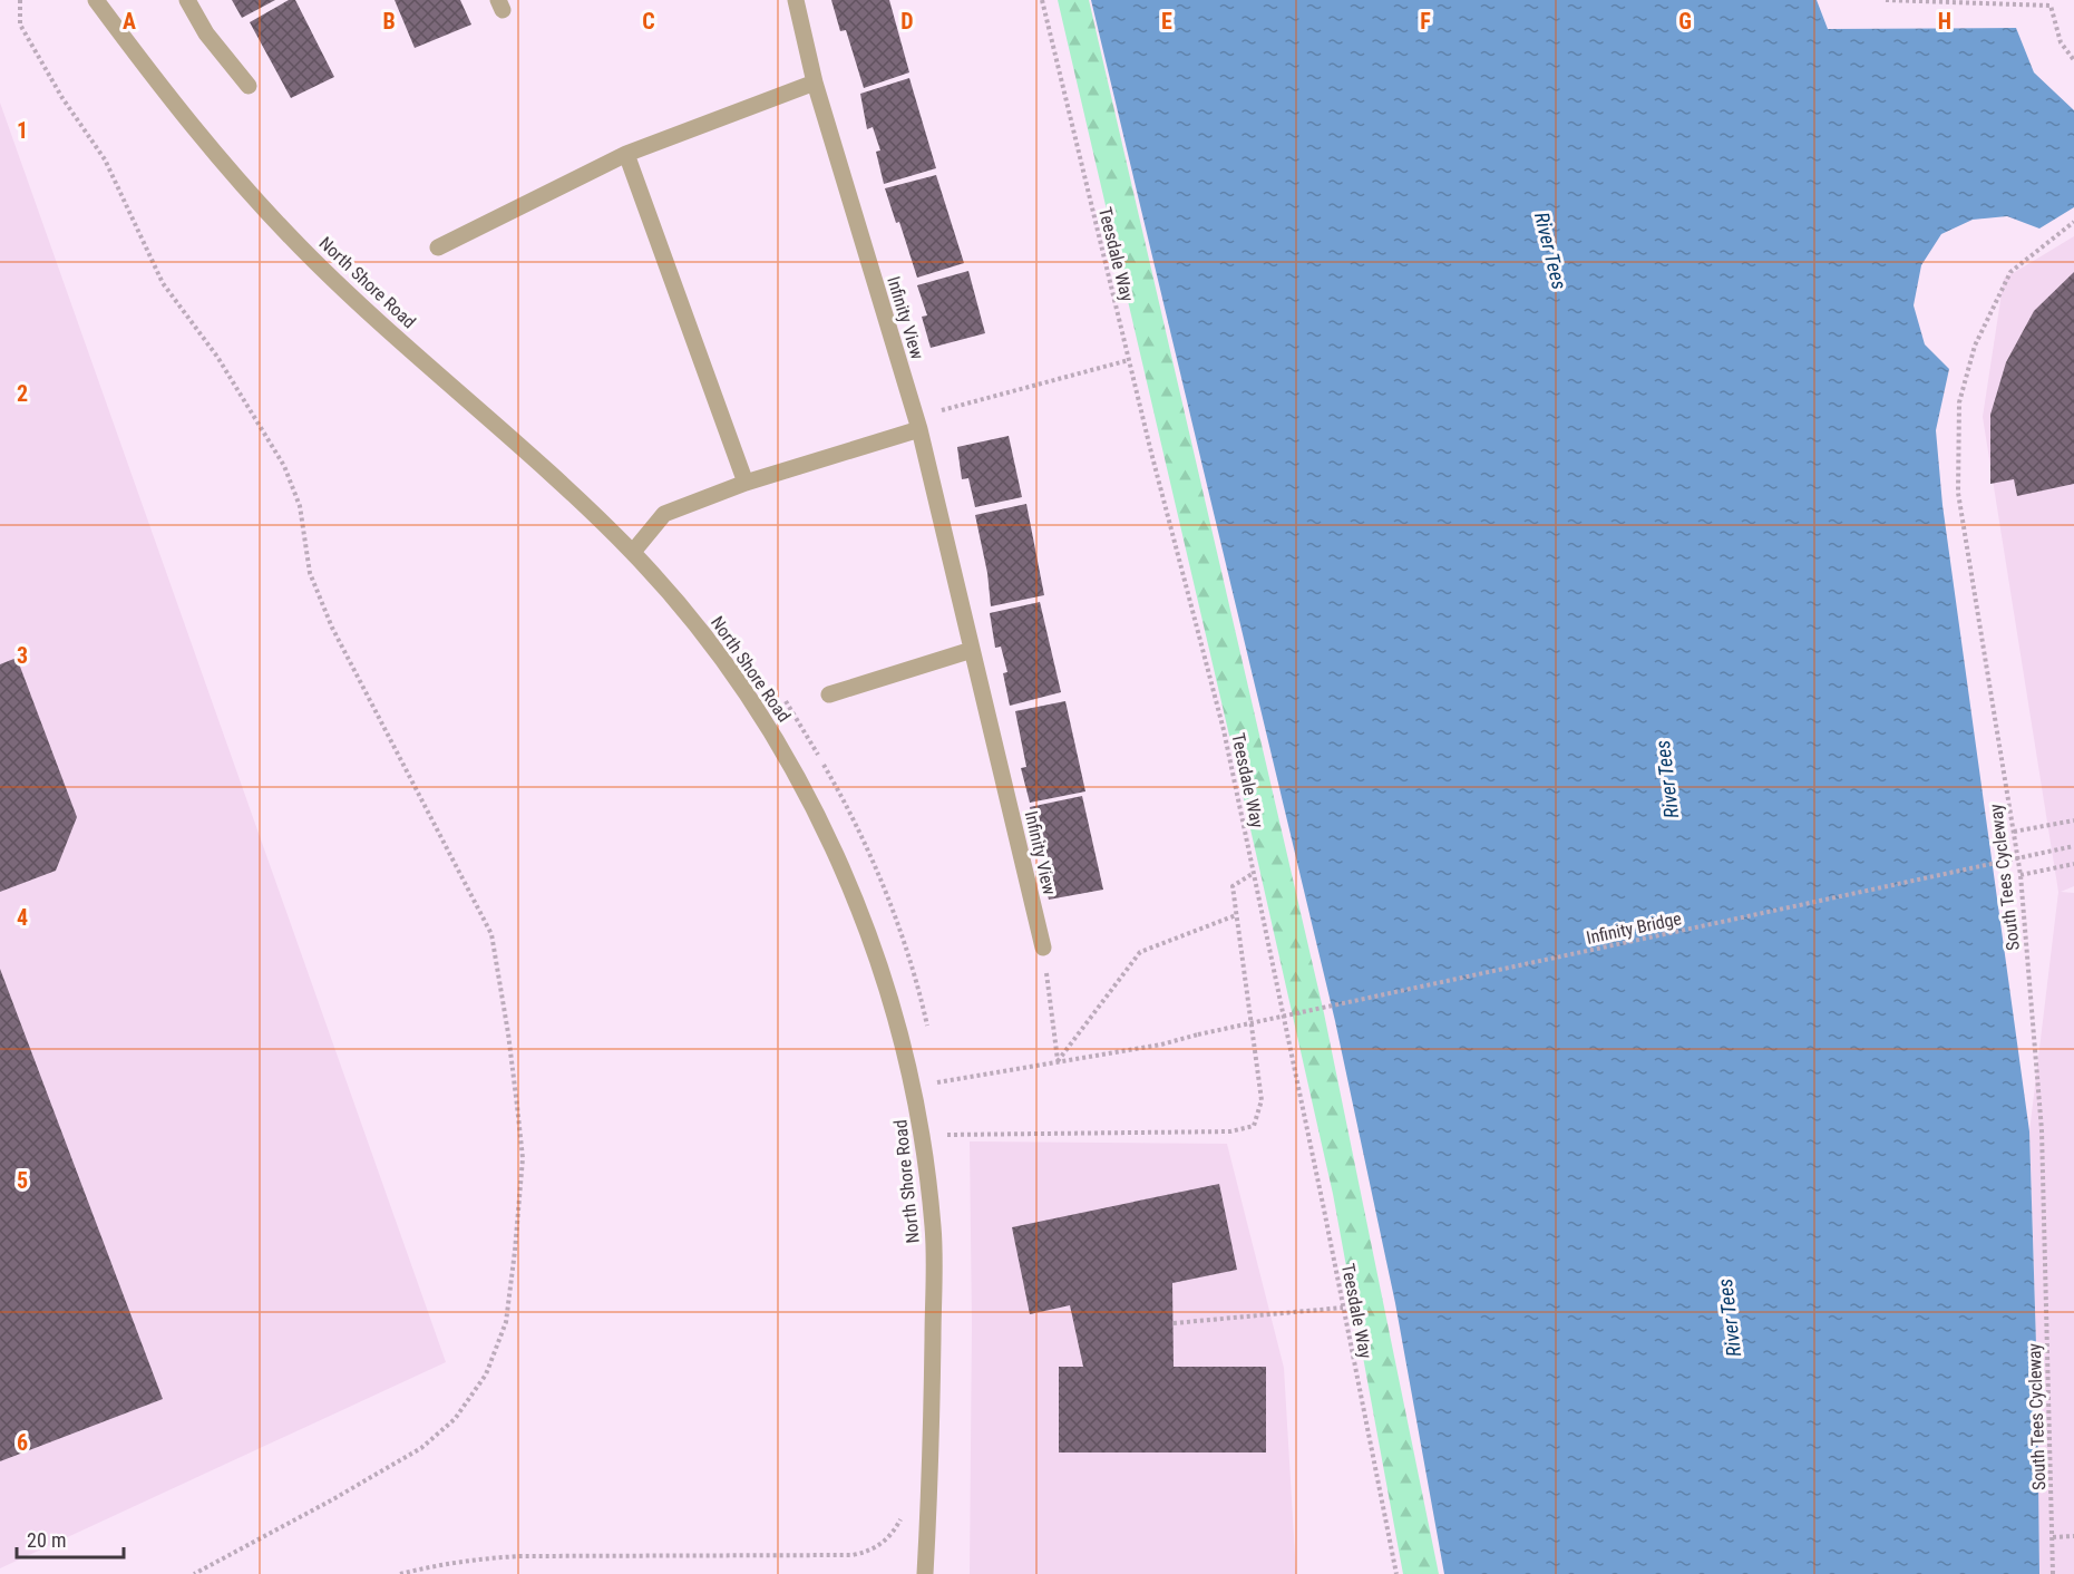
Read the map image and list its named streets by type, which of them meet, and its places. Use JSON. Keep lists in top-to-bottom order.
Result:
{
  "streets": {
    "street": ["North Shore Road", "Infinity View"],
    "path": ["Teesdale Way", "South Tees Cycleway", "Infinity Bridge"]
  },
  "crossings": [
    ["North Shore Road", "Infinity Bridge"]
  ],
  "water": ["River Tees"],
  "scale_bar": "20 m",
  "grid": {
    "columns": [
      "A",
      "B",
      "C",
      "D",
      "E",
      "F",
      "G",
      "H"
    ],
    "rows": [
      "1",
      "2",
      "3",
      "4",
      "5",
      "6"
    ]
  }
}
